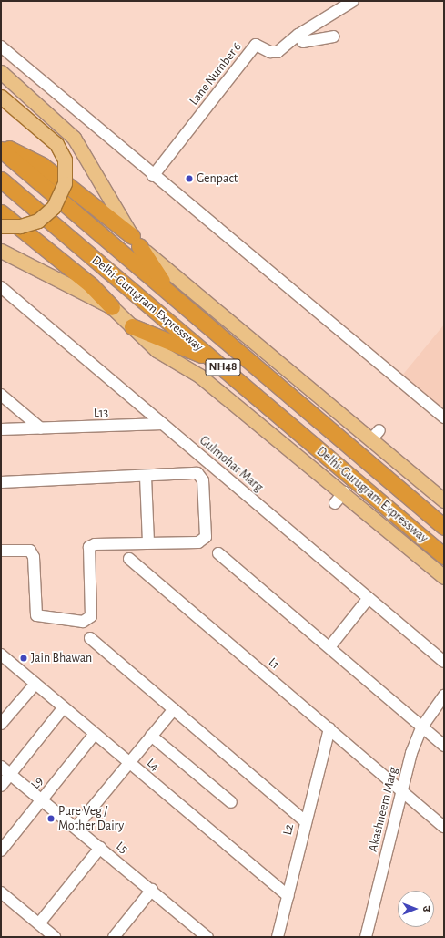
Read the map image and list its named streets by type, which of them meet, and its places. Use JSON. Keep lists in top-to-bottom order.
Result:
{
  "streets": {
    "highway": ["Delhi-Gurugram Expressway", "NH48"],
    "street": [
      "Lane Number 6",
      "L13",
      "Gulmohar Marg",
      "L1",
      "L4",
      "L9",
      "Akashneem Marg",
      "L2",
      "L5"
    ]
  },
  "crossings": [
    ["L13", "Gulmohar Marg"],
    ["L1", "Akashneem Marg"],
    ["L1", "L2"],
    ["L4", "L9"],
    ["L4", "L2"],
    ["L9", "L5"]
  ],
  "places": ["Genpact", "Jain Bhawan", "Pure Veg / Mother Dairy"],
  "north": "right"
}
